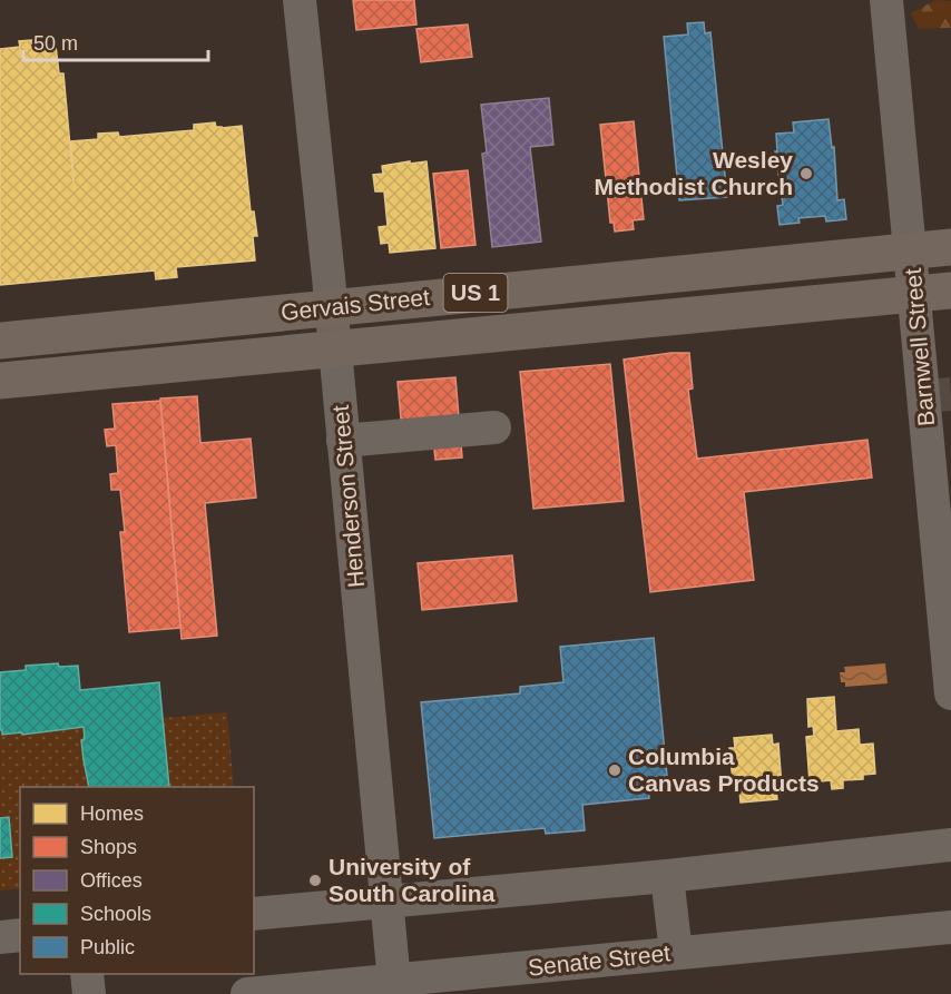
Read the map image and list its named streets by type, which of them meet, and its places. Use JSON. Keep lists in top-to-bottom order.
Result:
{
  "streets": {
    "main road": ["US 1", "Gervais Street"],
    "street": ["Barnwell Street", "Henderson Street", "Senate Street"]
  },
  "crossings": [
    ["Gervais Street", "Barnwell Street"],
    ["Gervais Street", "Henderson Street"],
    ["Henderson Street", "Senate Street"]
  ],
  "places": ["Wesley Methodist Church", "Columbia Canvas Products", "University of South Carolina"],
  "legend": [
    "Homes",
    "Shops",
    "Offices",
    "Schools",
    "Public"
  ],
  "scale_bar": "50 m"
}
